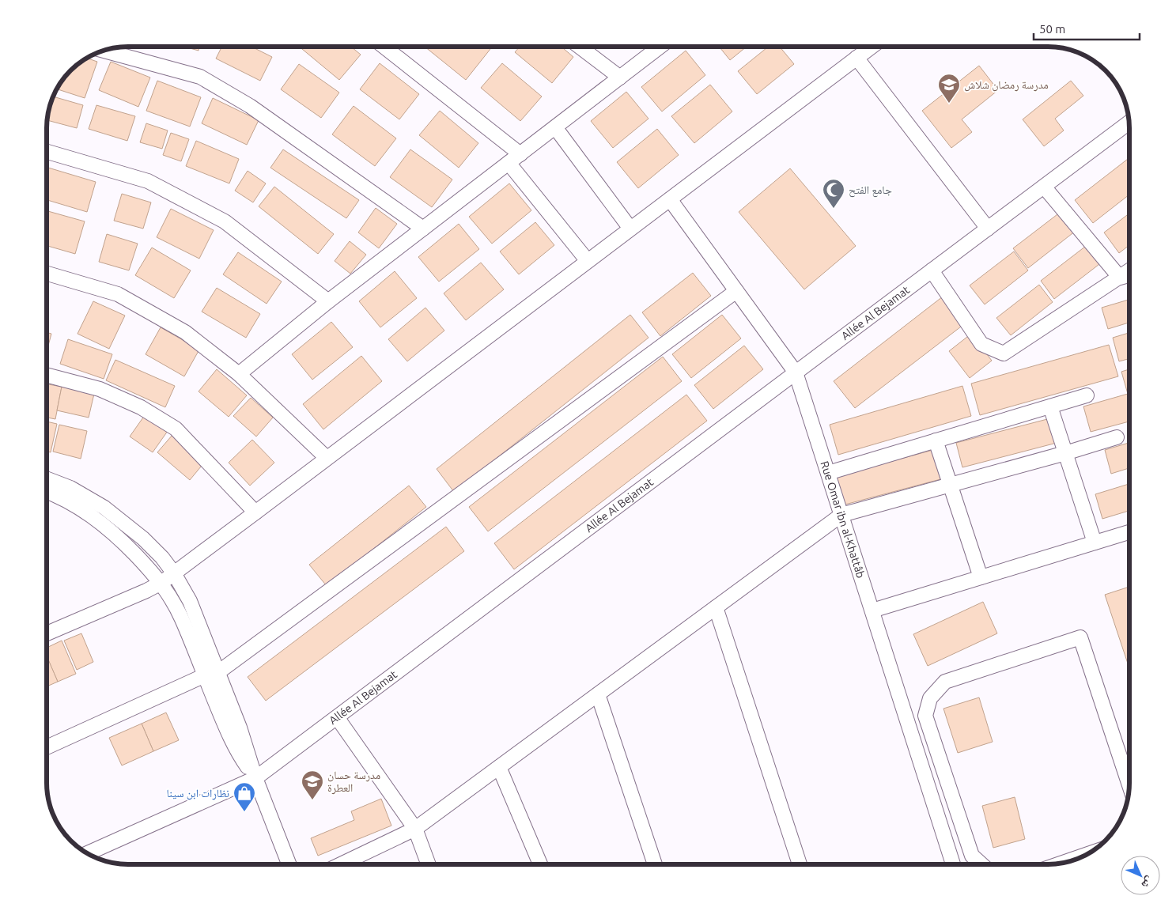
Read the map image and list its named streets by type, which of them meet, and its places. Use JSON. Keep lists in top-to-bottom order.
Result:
{
  "streets": {
    "street": ["Allée Al Bejamat", "Rue Omar ibn al-Khattâb"]
  },
  "crossings": [
    ["Allée Al Bejamat", "Rue Omar ibn al-Khattâb"]
  ],
  "places": {
    "school or university": ["مدرسة رمضان شلاش", "مدرسة حسان العطرة"],
    "mosque": ["جامع الفتح"],
    "shop": ["نظارات ابن سينا"]
  },
  "scale_bar": "50 m",
  "north": "bottom right"
}
